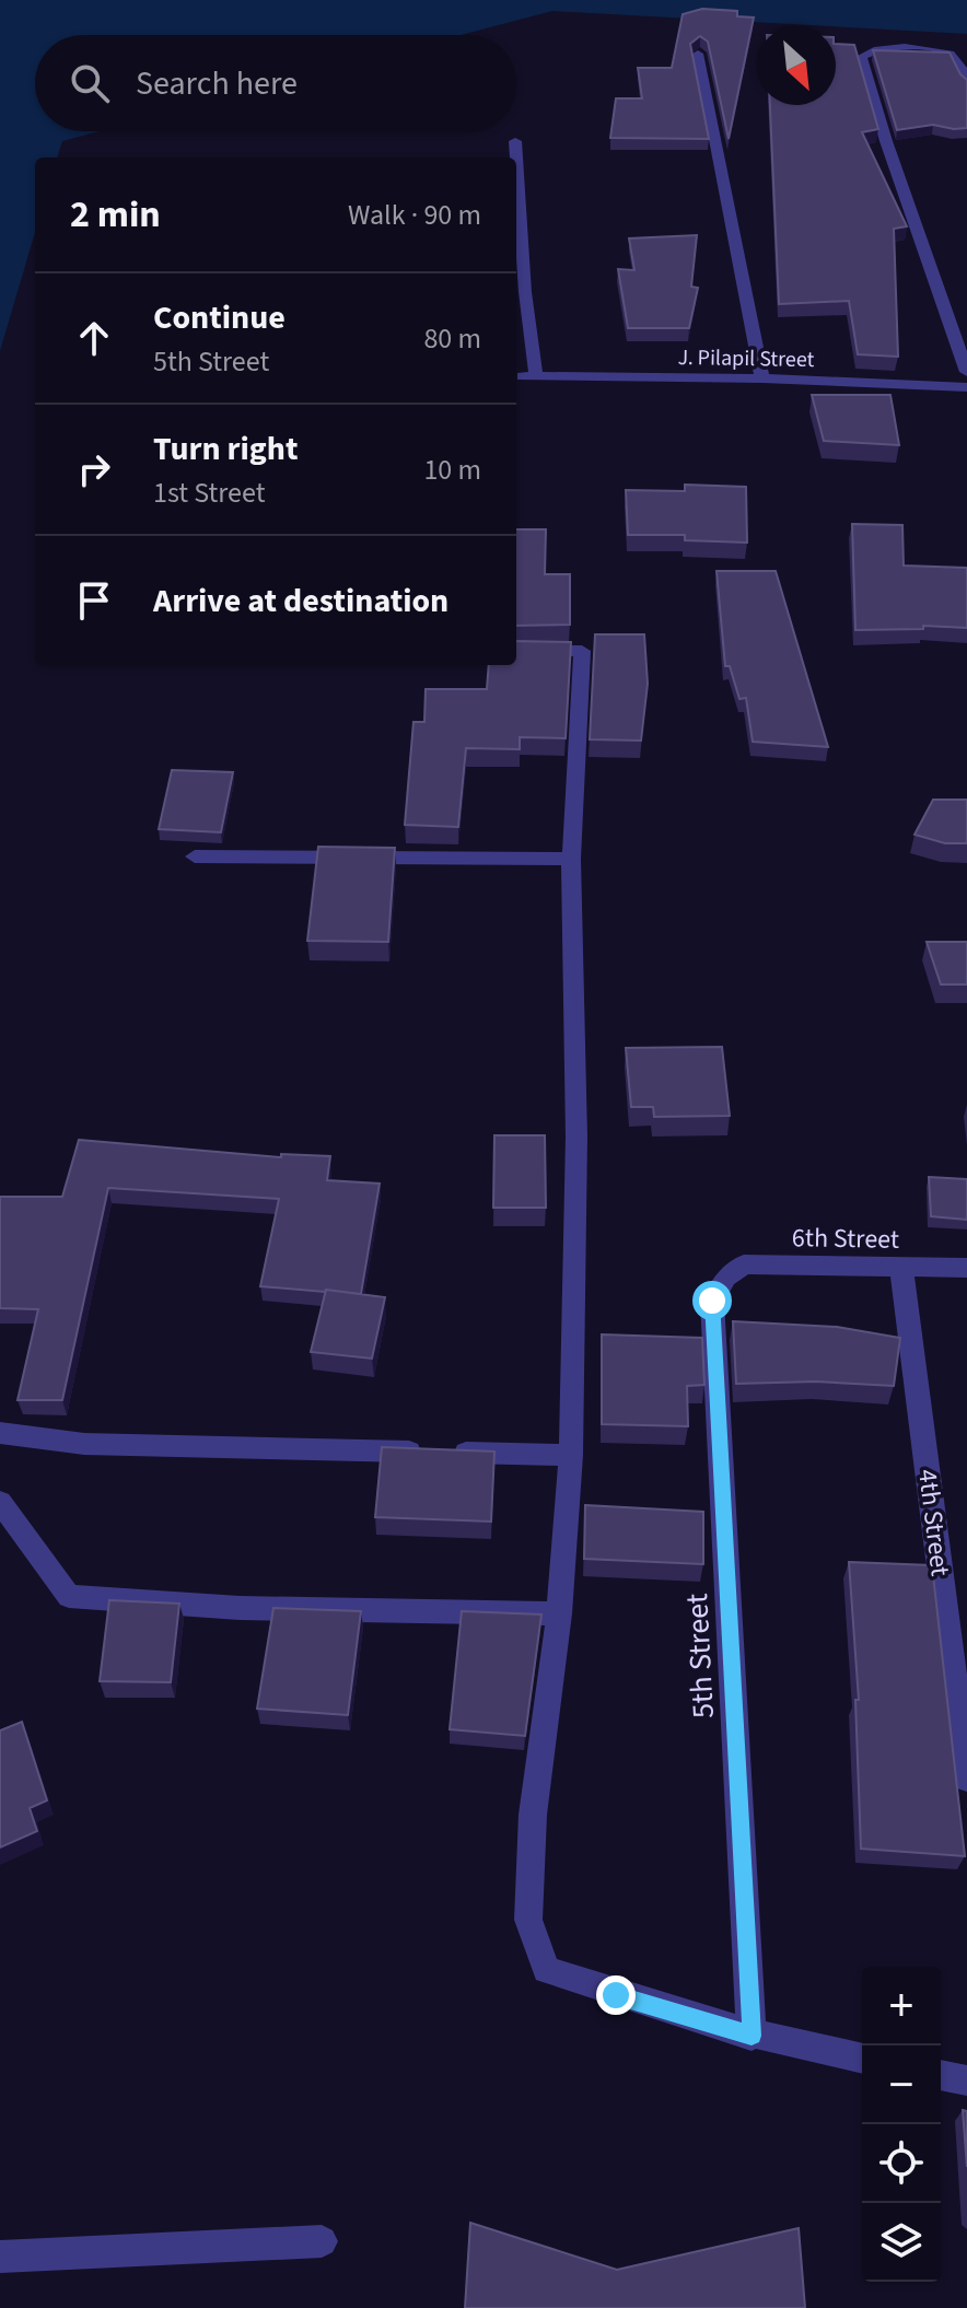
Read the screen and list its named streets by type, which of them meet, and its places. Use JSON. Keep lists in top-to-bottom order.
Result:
{
  "streets": {
    "street": [
      "J. Pilapil Street",
      "6th Street",
      "4th Street",
      "5th Street"
    ]
  },
  "crossings": [
    ["6th Street", "4th Street"],
    ["6th Street", "5th Street"]
  ],
  "north": "bottom right",
  "page": {
    "search": "Search here",
    "heading": ["2 min", "Walk · 90 m"],
    "list": [
      ["Continue", "5th Street", "80 m"],
      ["Turn right", "1st Street", "10 m"],
      "Arrive at destination"
    ],
    "map_buttons": ["+", "−"]
  }
}
